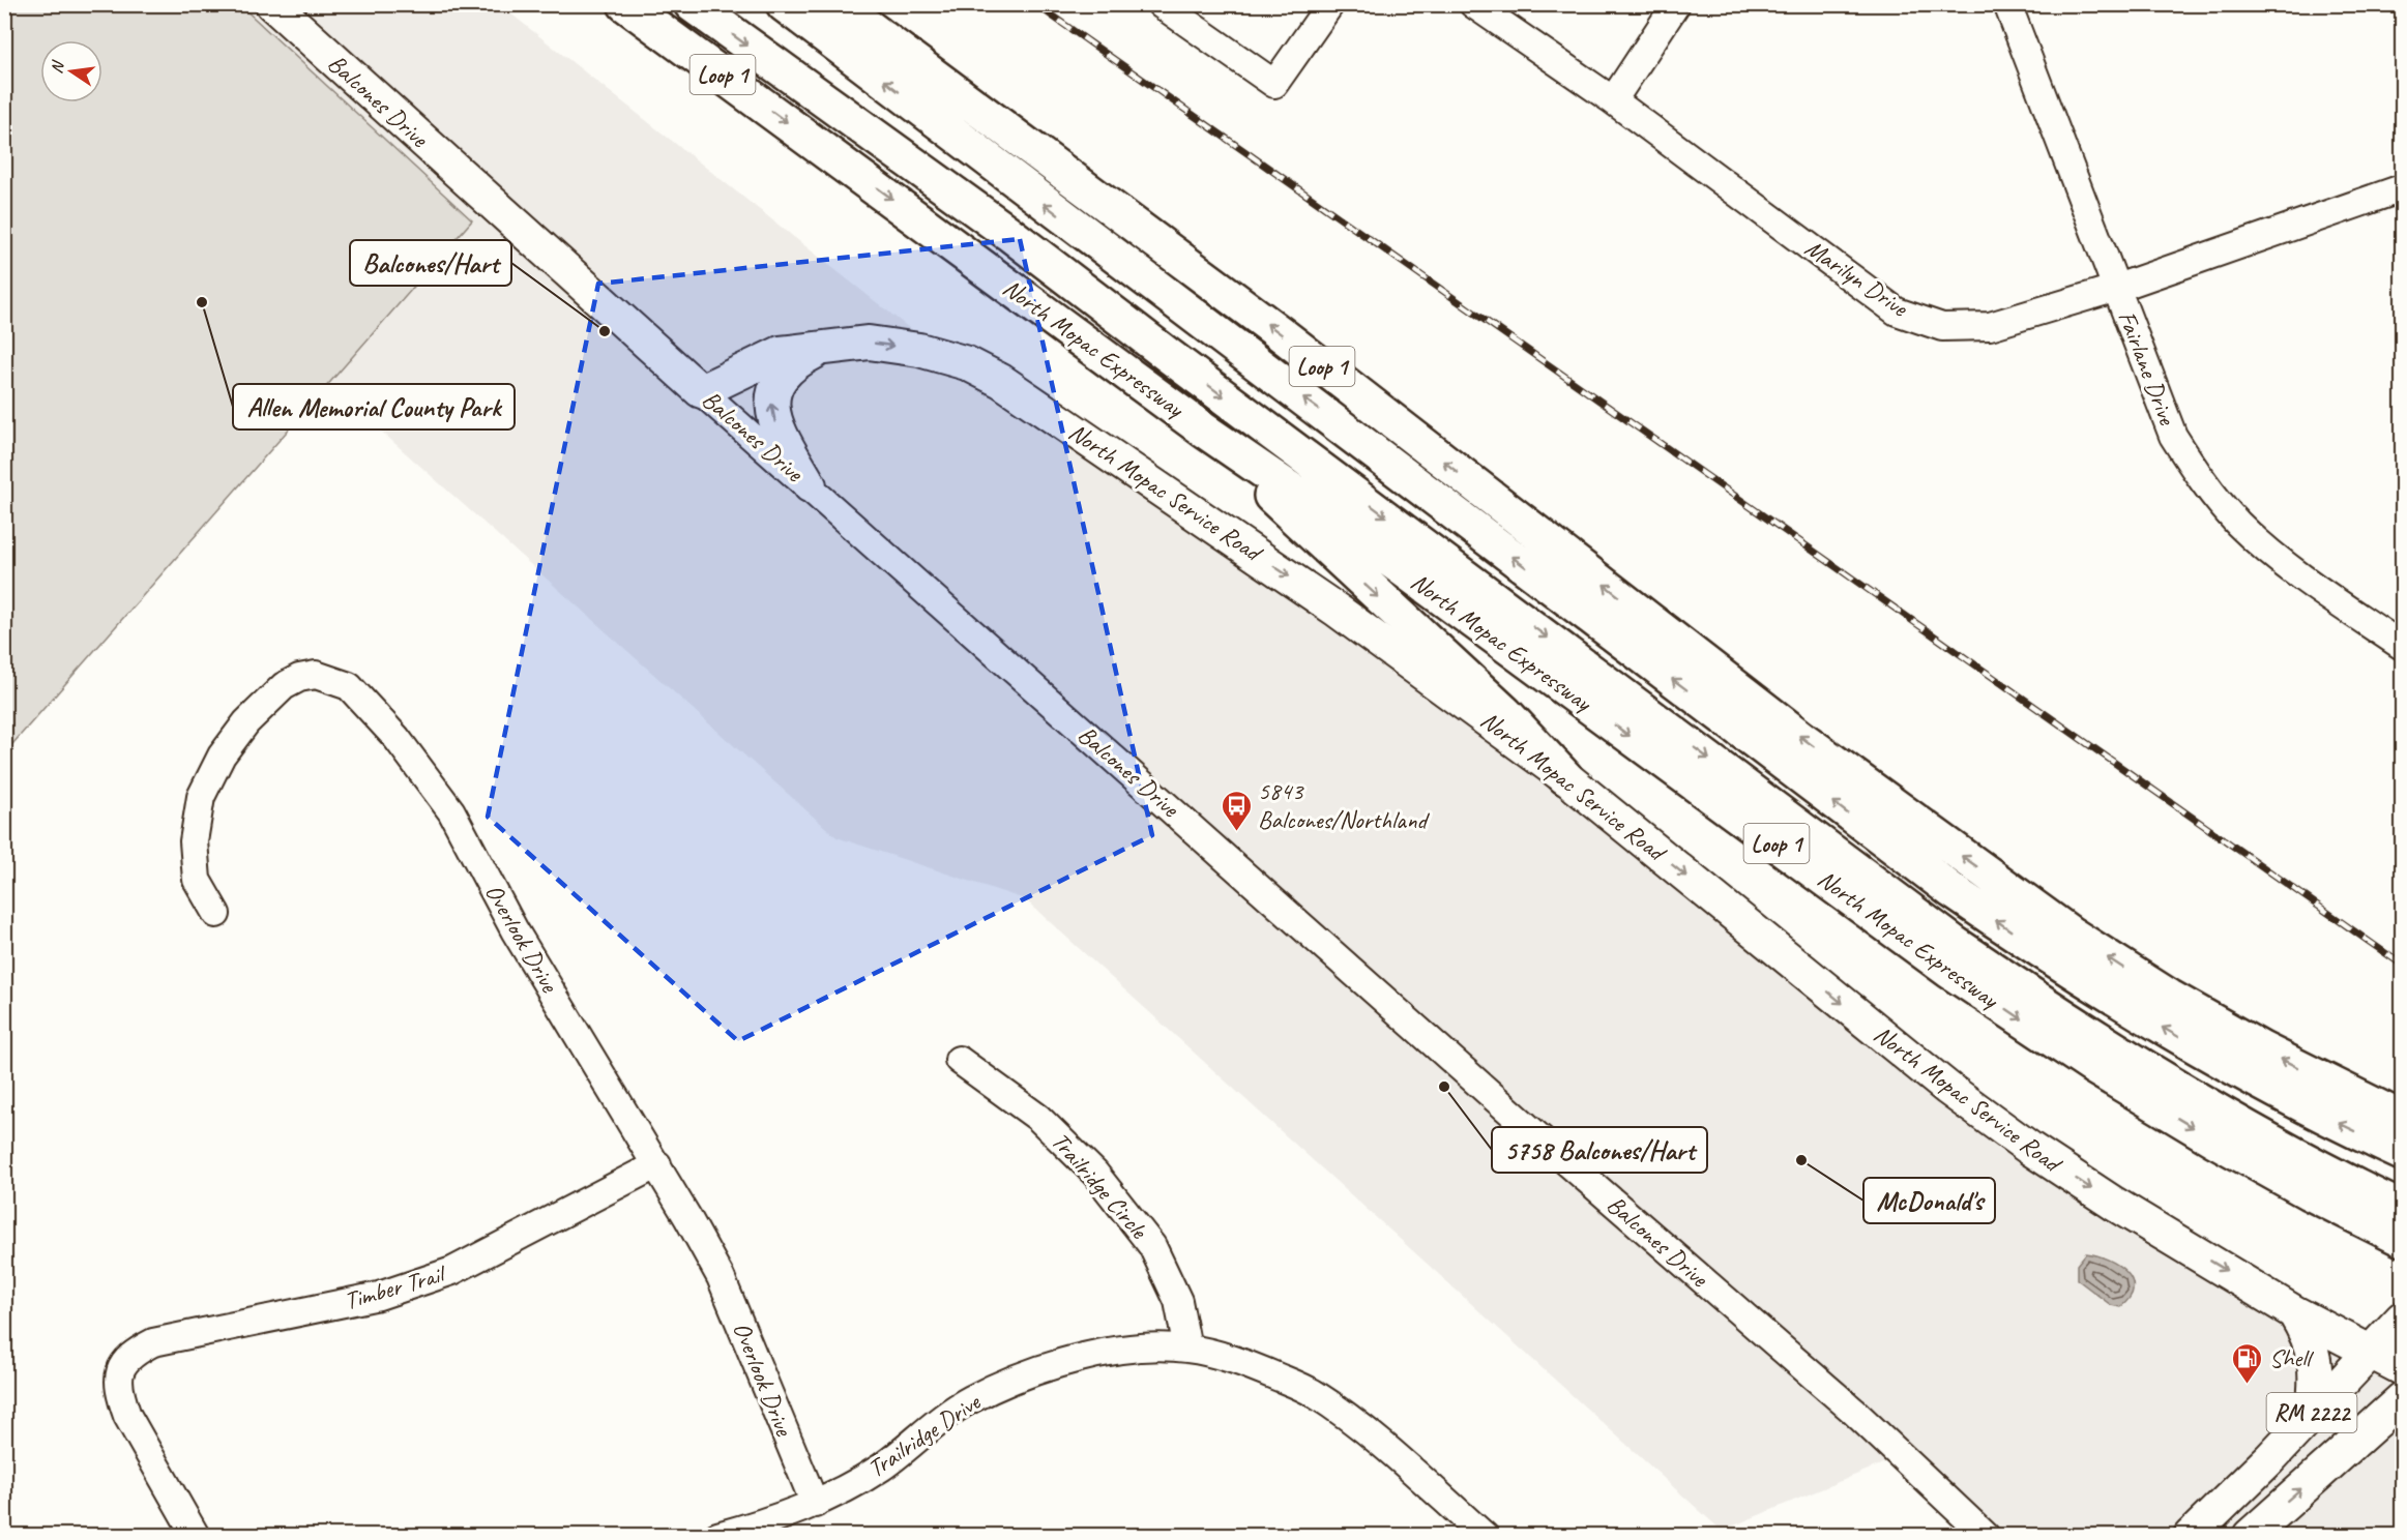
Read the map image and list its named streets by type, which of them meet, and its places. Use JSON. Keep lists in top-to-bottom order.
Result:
{
  "streets": {
    "highway": ["Loop 1", "North Mopac Expressway"],
    "main road": ["Balcones Drive", "North Mopac Service Road", "RM 2222"],
    "street": [
      "Marilyn Drive",
      "Fairlane Drive",
      "Overlook Drive",
      "Trailridge Circle",
      "Timber Trail",
      "Trailridge Drive"
    ]
  },
  "crossings": [
    ["Balcones Drive", "North Mopac Service Road"],
    ["Marilyn Drive", "Fairlane Drive"],
    ["North Mopac Service Road", "RM 2222"],
    ["Overlook Drive", "Timber Trail"],
    ["Overlook Drive", "Trailridge Drive"],
    ["Trailridge Circle", "Trailridge Drive"]
  ],
  "one_way": ["North Mopac Service Road"],
  "places": {
    "other": [
      "Allen Memorial County Park",
      "Balcones/Hart",
      "5758 Balcones/Hart",
      "McDonald's"
    ],
    "bus stop": ["5843 Balcones/Northland"],
    "fuel station": ["Shell"]
  },
  "north": "left"
}
